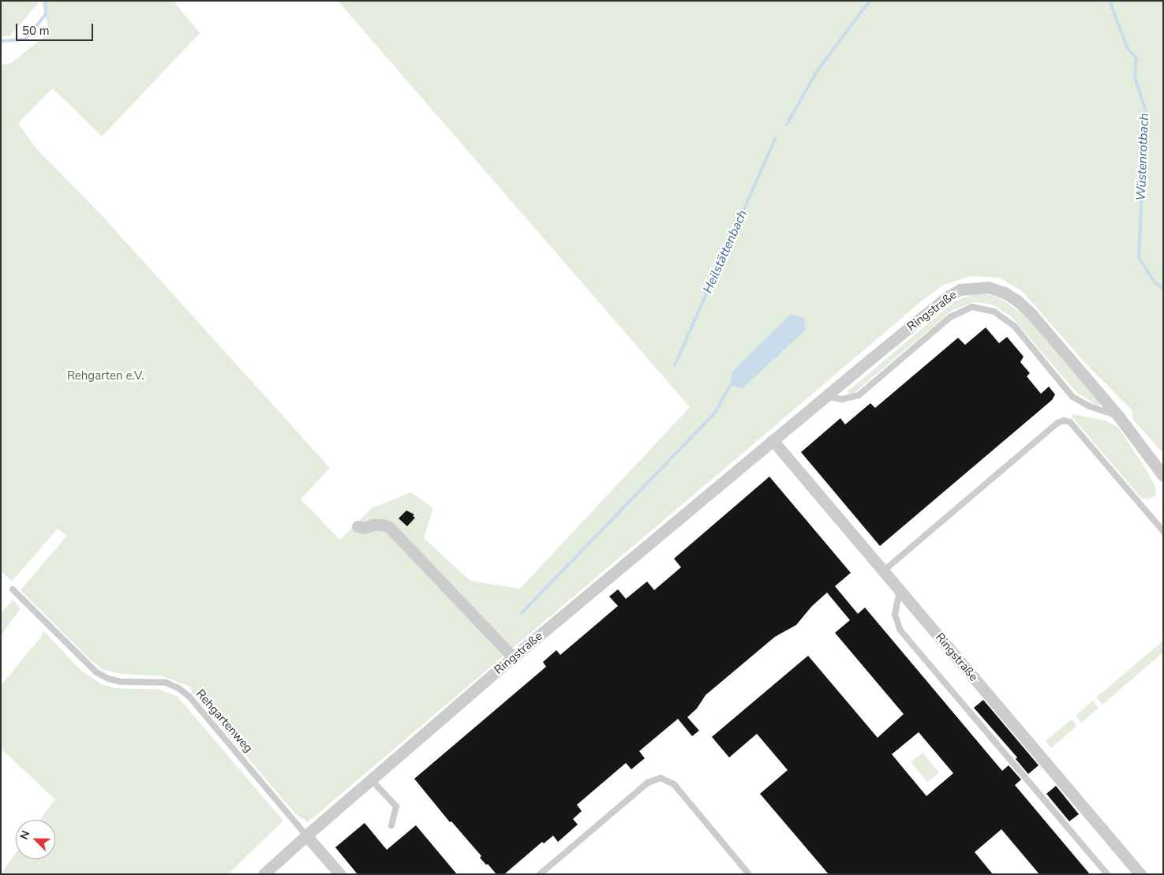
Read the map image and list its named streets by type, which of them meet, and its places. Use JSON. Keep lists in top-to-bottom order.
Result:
{
  "streets": {
    "street": ["Ringstraße"],
    "lane": ["Rehgartenweg"]
  },
  "crossings": [
    ["Ringstraße", "Rehgartenweg"]
  ],
  "water": ["Wüstenrotbach", "Heilstättenbach"],
  "parks": ["Rehgarten e.V."],
  "scale_bar": "50 m",
  "north": "top left"
}
